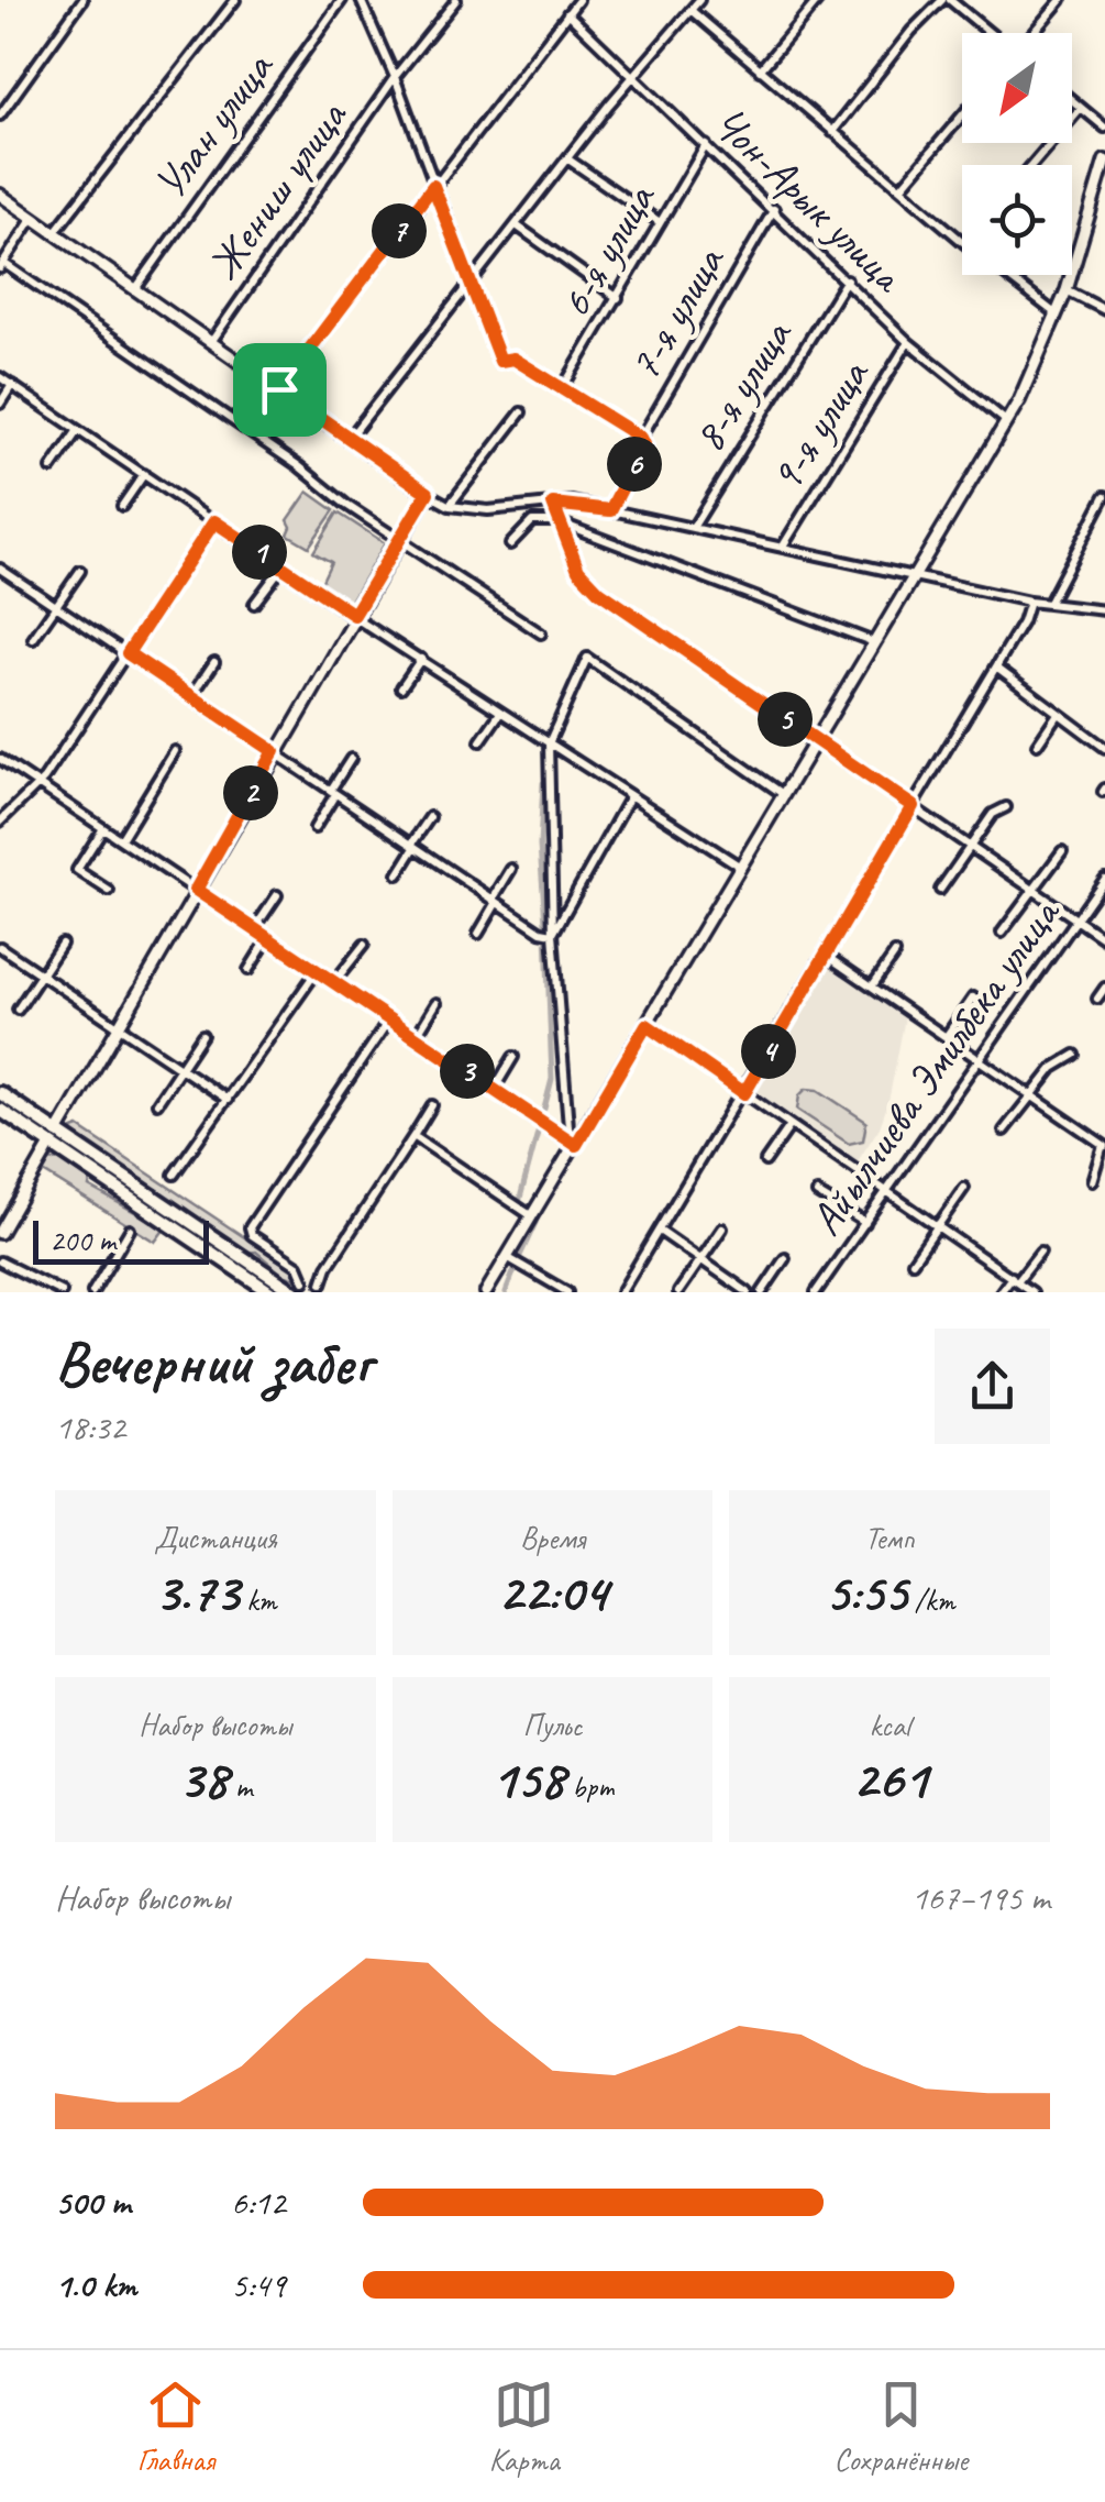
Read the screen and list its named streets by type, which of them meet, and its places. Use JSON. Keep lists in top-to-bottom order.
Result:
{
  "streets": {
    "street": [
      "Улан улица",
      "Жениш улица",
      "Чон-Арык улица",
      "6-я улица",
      "7-я улица",
      "8-я улица",
      "9-я улица",
      "Айылчиева Эмилбека улица"
    ]
  },
  "crossings": [
    ["Чон-Арык улица", "6-я улица"],
    ["Чон-Арык улица", "7-я улица"],
    ["Чон-Арык улица", "8-я улица"],
    ["Чон-Арык улица", "9-я улица"]
  ],
  "scale_bar": "200 m",
  "north": "bottom left",
  "page": {
    "pins": [
      "7",
      "6",
      "1",
      "5",
      "2",
      "4",
      "3"
    ],
    "scale": "200 m",
    "heading": ["Вечерний забег", "18:32"],
    "stats": [
      ["Дистанция", "3.73 km"],
      ["Время", "22:04"],
      ["Темп", "5:55 /km"],
      ["Набор высоты", "38 m"],
      ["Пульс", "158 bpm"],
      ["kcal", "261"]
    ],
    "chart": ["Набор высоты", "167–195 m"],
    "list": [
      {
        "name": "500 m",
        "note": "6:12"
      },
      {
        "name": "1.0 km",
        "note": "5:49"
      }
    ],
    "tabs": ["Главная", "Карта", "Сохранённые"]
  }
}
